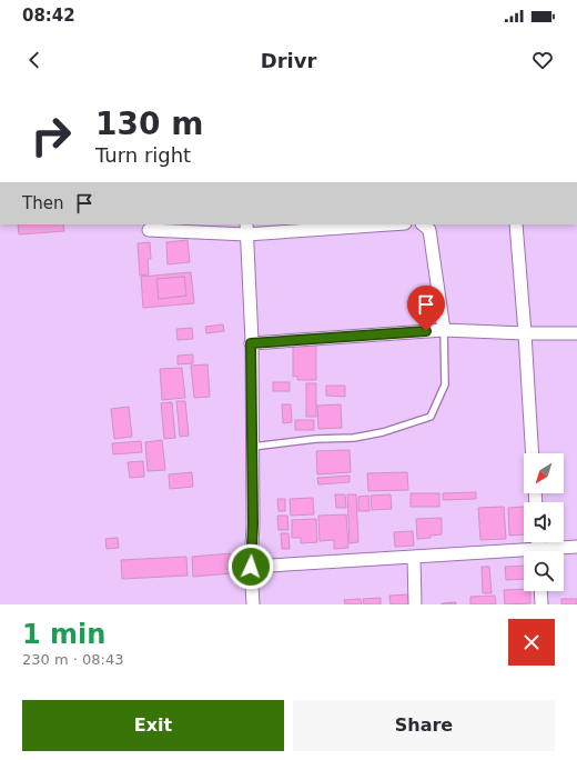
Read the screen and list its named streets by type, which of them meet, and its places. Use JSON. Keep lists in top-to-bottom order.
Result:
{
  "north": "bottom left",
  "page": {
    "status": "08:42",
    "header": "Drivr",
    "turn": ["130 m", "Turn right"],
    "then": "Then",
    "heading": ["1 min", "230 m · 08:43"],
    "buttons": ["Exit", "Share"]
  }
}
